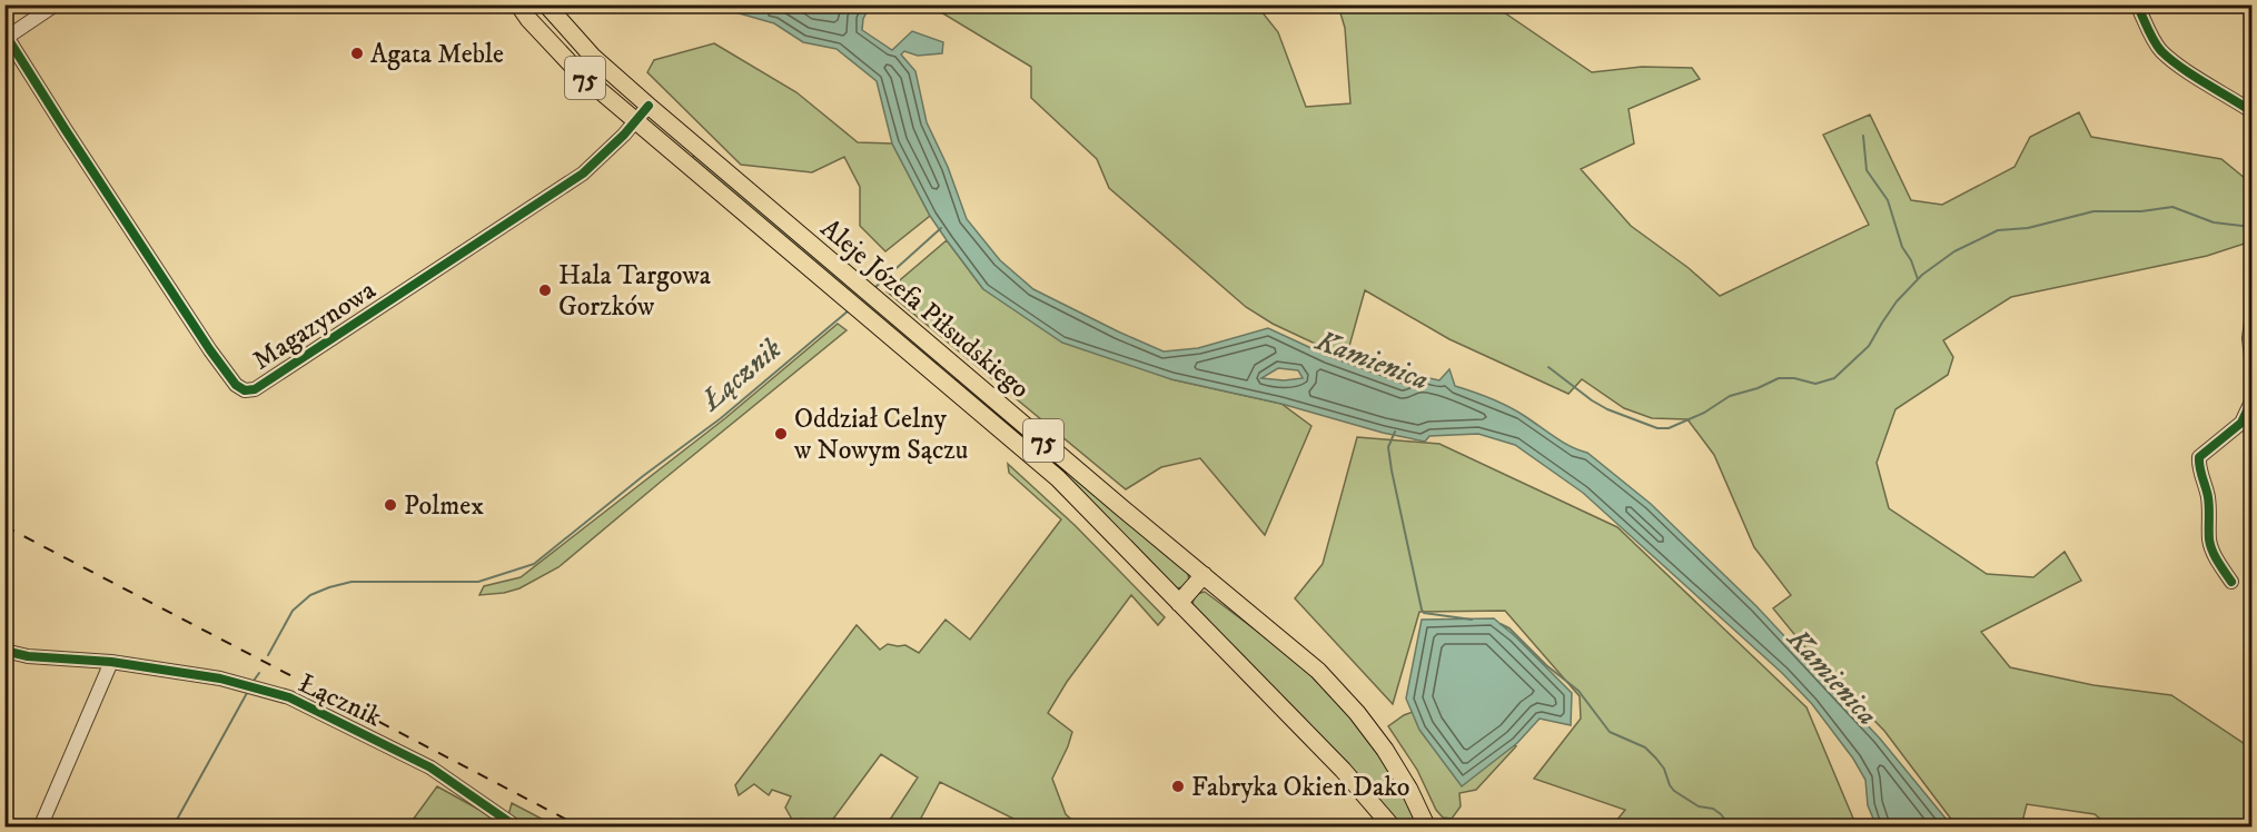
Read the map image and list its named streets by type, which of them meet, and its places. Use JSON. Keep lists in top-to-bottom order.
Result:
{
  "streets": {
    "main road": ["75", "Aleje Józefa Piłsudskiego"],
    "street": ["Magazynowa", "Łącznik"]
  },
  "crossings": [
    ["Aleje Józefa Piłsudskiego", "Magazynowa"]
  ],
  "water": ["Kamienica", "Łącznik"],
  "places": [
    "Agata Meble",
    "Hala Targowa Gorzków",
    "Oddział Celny w Nowym Sączu",
    "Polmex",
    "Fabryka Okien Dako"
  ]
}
